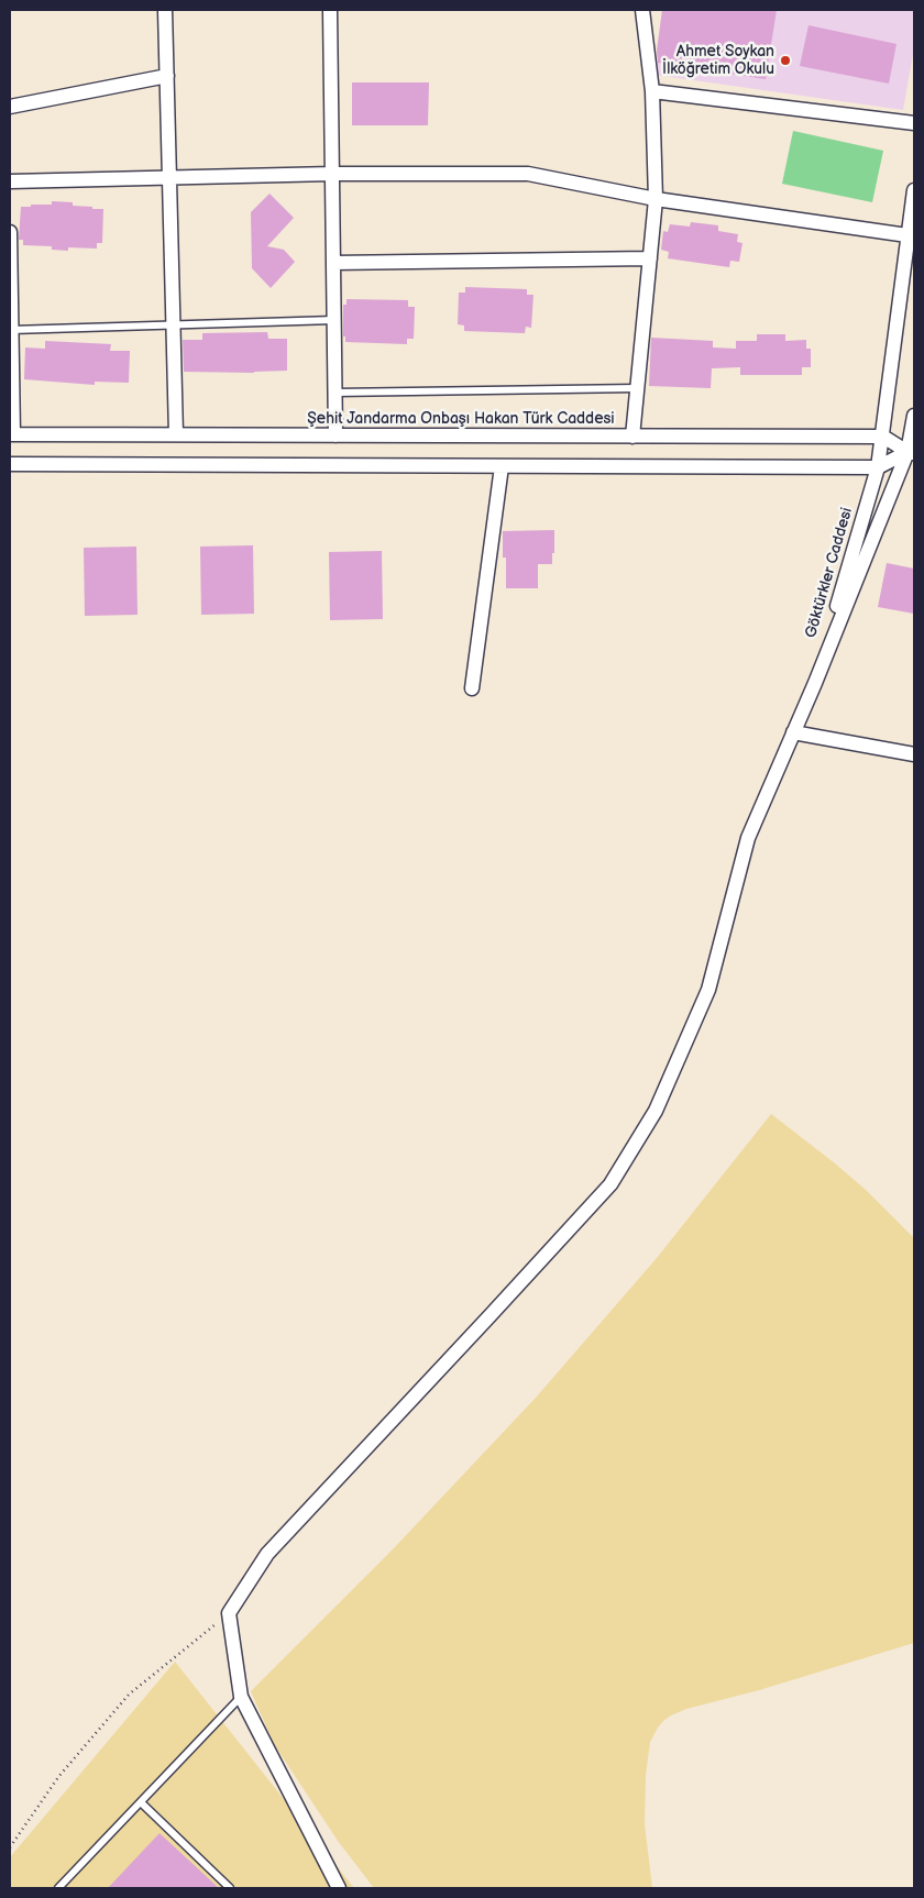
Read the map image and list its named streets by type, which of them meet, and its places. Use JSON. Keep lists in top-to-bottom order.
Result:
{
  "streets": {
    "street": ["Şehit Jandarma Onbaşı Hakan Türk Caddesi", "Göktürkler Caddesi"]
  },
  "crossings": [
    ["Şehit Jandarma Onbaşı Hakan Türk Caddesi", "Göktürkler Caddesi"]
  ],
  "places": ["Ahmet Soykan İlköğretim Okulu"]
}
